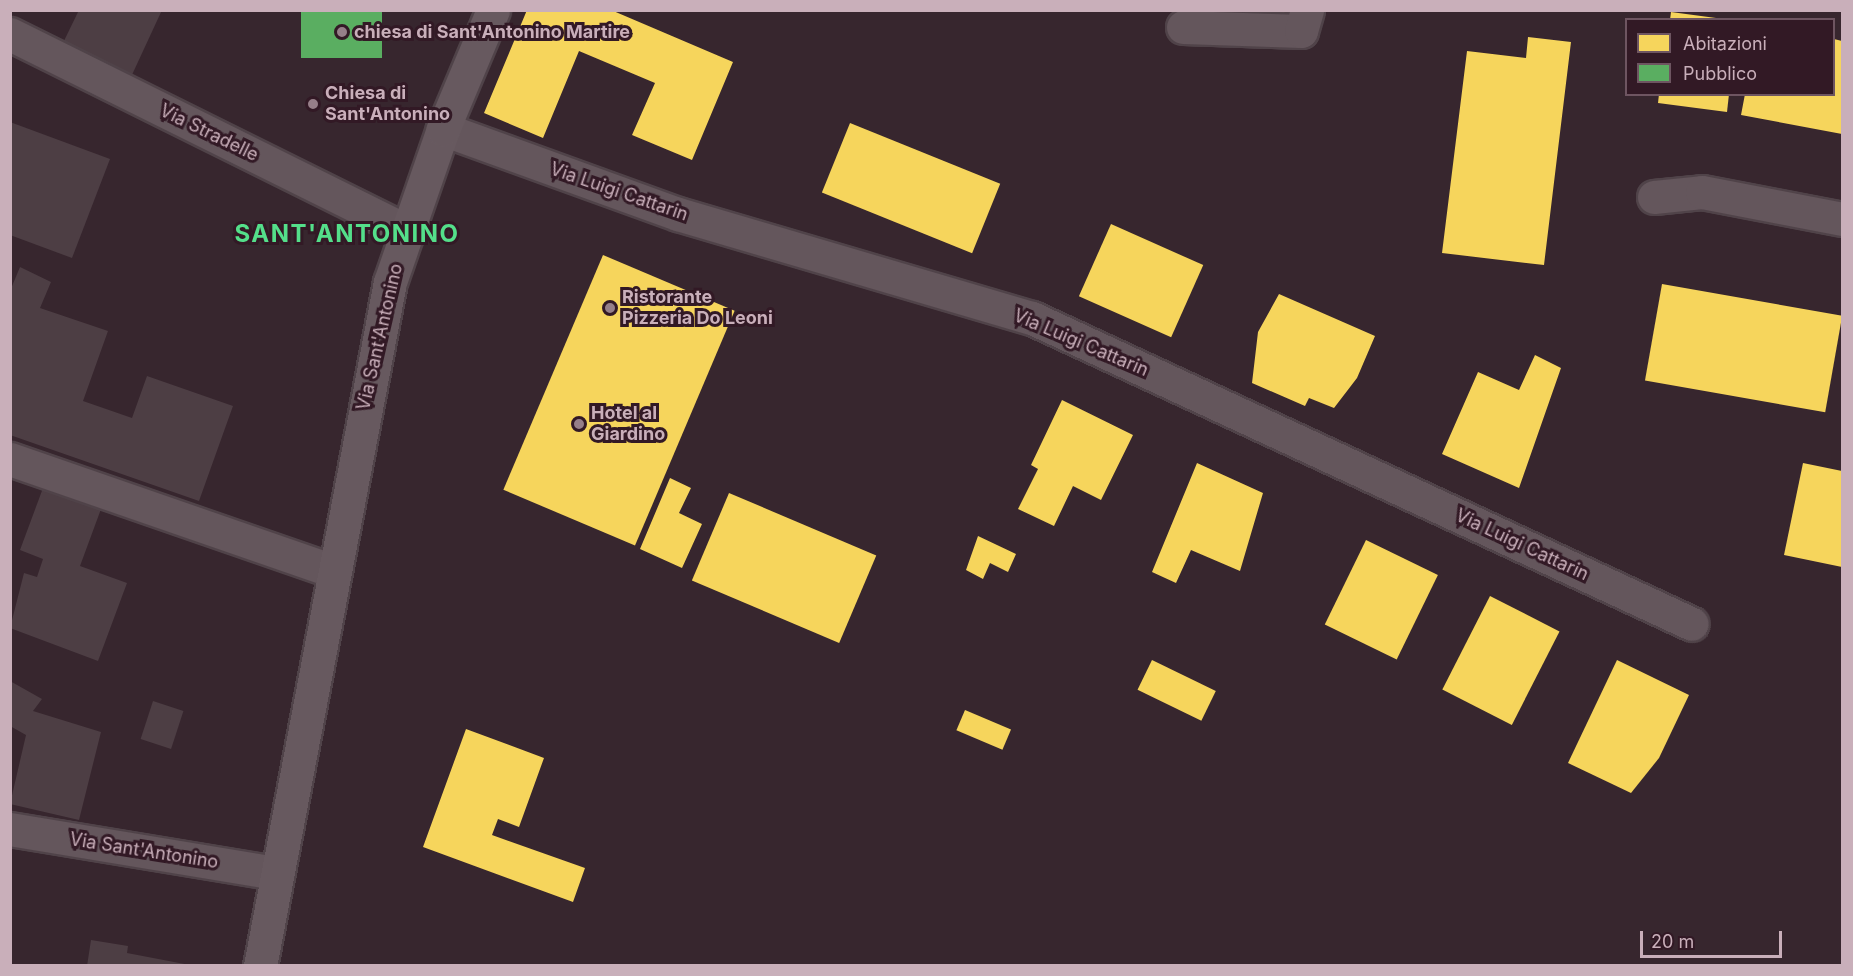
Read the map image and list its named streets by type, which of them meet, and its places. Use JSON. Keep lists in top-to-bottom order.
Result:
{
  "streets": {
    "main road": ["Via Sant'Antonino"],
    "street": ["Via Stradelle", "Via Luigi Cattarin"]
  },
  "crossings": [
    ["Via Stradelle", "Via Sant'Antonino"],
    ["Via Luigi Cattarin", "Via Sant'Antonino"]
  ],
  "districts": ["SANT'ANTONINO"],
  "places": [
    "chiesa di Sant'Antonino Martire",
    "Chiesa di Sant'Antonino",
    "Ristorante Pizzeria Do Leoni",
    "Hotel al Giardino"
  ],
  "legend": ["Abitazioni", "Pubblico"],
  "scale_bar": "20 m"
}
